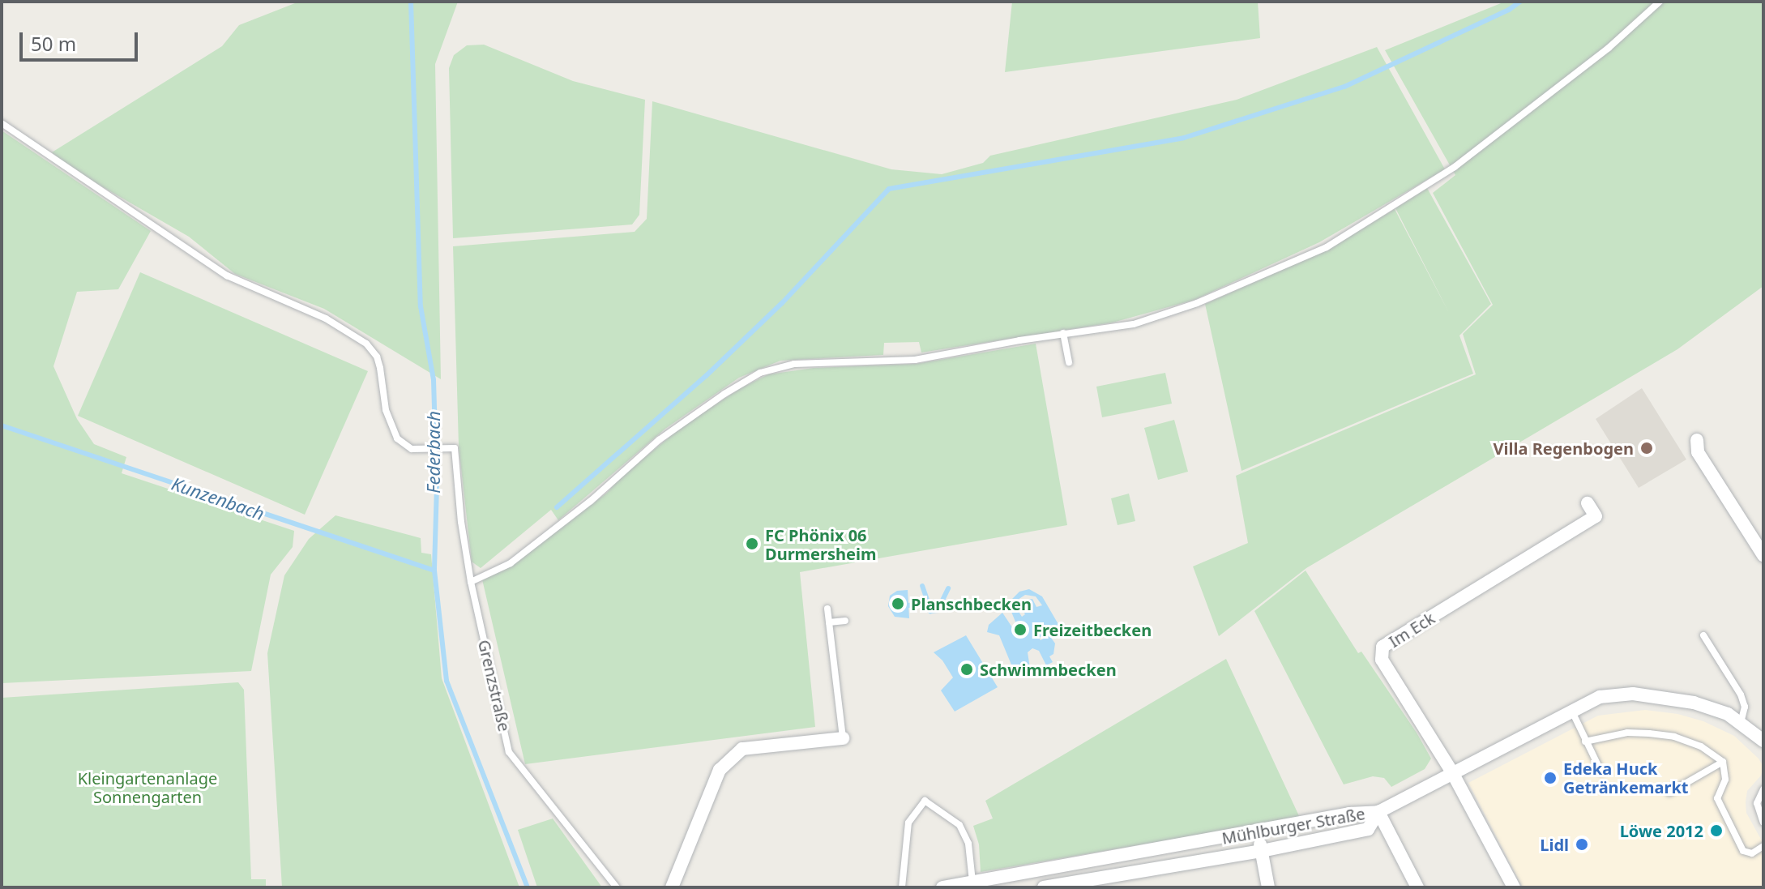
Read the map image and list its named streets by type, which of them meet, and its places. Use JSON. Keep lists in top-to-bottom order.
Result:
{
  "streets": {
    "street": ["Im Eck", "Mühlburger Straße"],
    "lane": ["Grenzstraße"]
  },
  "crossings": [
    ["Im Eck", "Mühlburger Straße"]
  ],
  "water": ["Federbach", "Kunzenbach"],
  "parks": ["Kleingartenanlage Sonnengarten"],
  "places": [
    "Villa Regenbogen",
    "FC Phönix 06 Durmersheim",
    "Planschbecken",
    "Freizeitbecken",
    "Schwimmbecken",
    "Edeka Huck Getränkemarkt",
    "Löwe 2012",
    "Lidl"
  ],
  "scale_bar": "50 m"
}
